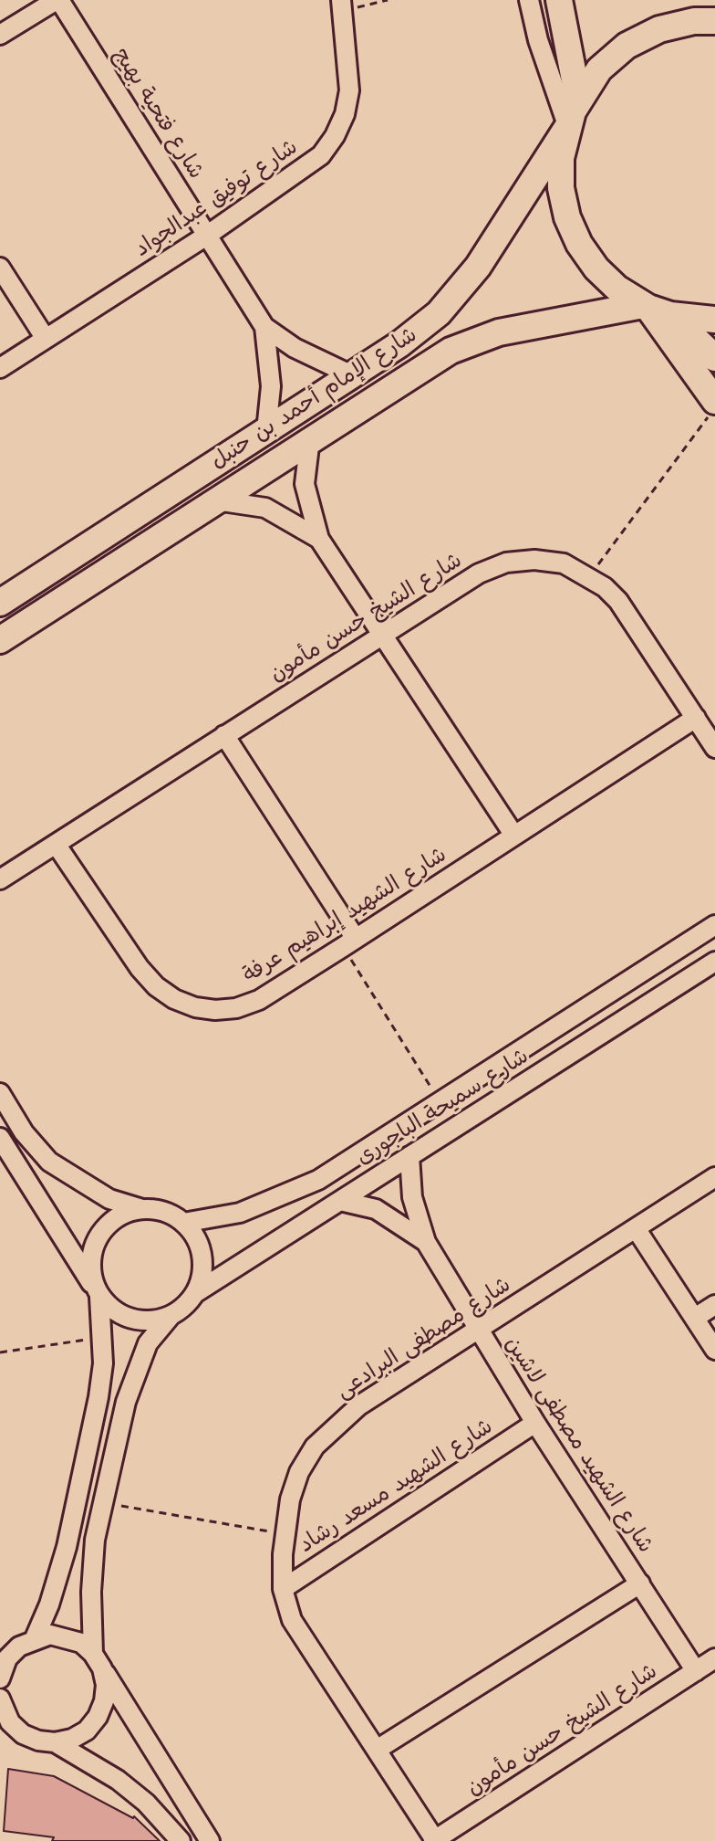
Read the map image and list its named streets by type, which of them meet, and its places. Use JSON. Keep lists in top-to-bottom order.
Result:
{
  "streets": {
    "street": [
      "شارع فتحية بهيج",
      "شارع توفيق عبدالجواد",
      "شارع الإمام أحمد بن حنبل",
      "شارع الشيخ حسن مأمون",
      "شارع الشهيد إبراهيم عرفة",
      "شارع سميحة الباجورى",
      "شارع مصطفى البرادعى",
      "شارع الشهيد مصطفى لاشين",
      "شارع الشهيد مسعد رشاد"
    ]
  },
  "crossings": [
    ["شارع فتحية بهيج", "شارع توفيق عبدالجواد"],
    ["شارع فتحية بهيج", "شارع الإمام أحمد بن حنبل"],
    ["شارع الشيخ حسن مأمون", "شارع الشهيد إبراهيم عرفة"],
    ["شارع الشيخ حسن مأمون", "شارع مصطفى البرادعى"],
    ["شارع الشيخ حسن مأمون", "شارع الشهيد مصطفى لاشين"],
    ["شارع سميحة الباجورى", "شارع الشهيد مصطفى لاشين"],
    ["شارع مصطفى البرادعى", "شارع الشهيد مصطفى لاشين"],
    ["شارع مصطفى البرادعى", "شارع الشهيد مسعد رشاد"],
    ["شارع الشهيد مصطفى لاشين", "شارع الشهيد مسعد رشاد"]
  ]
}
